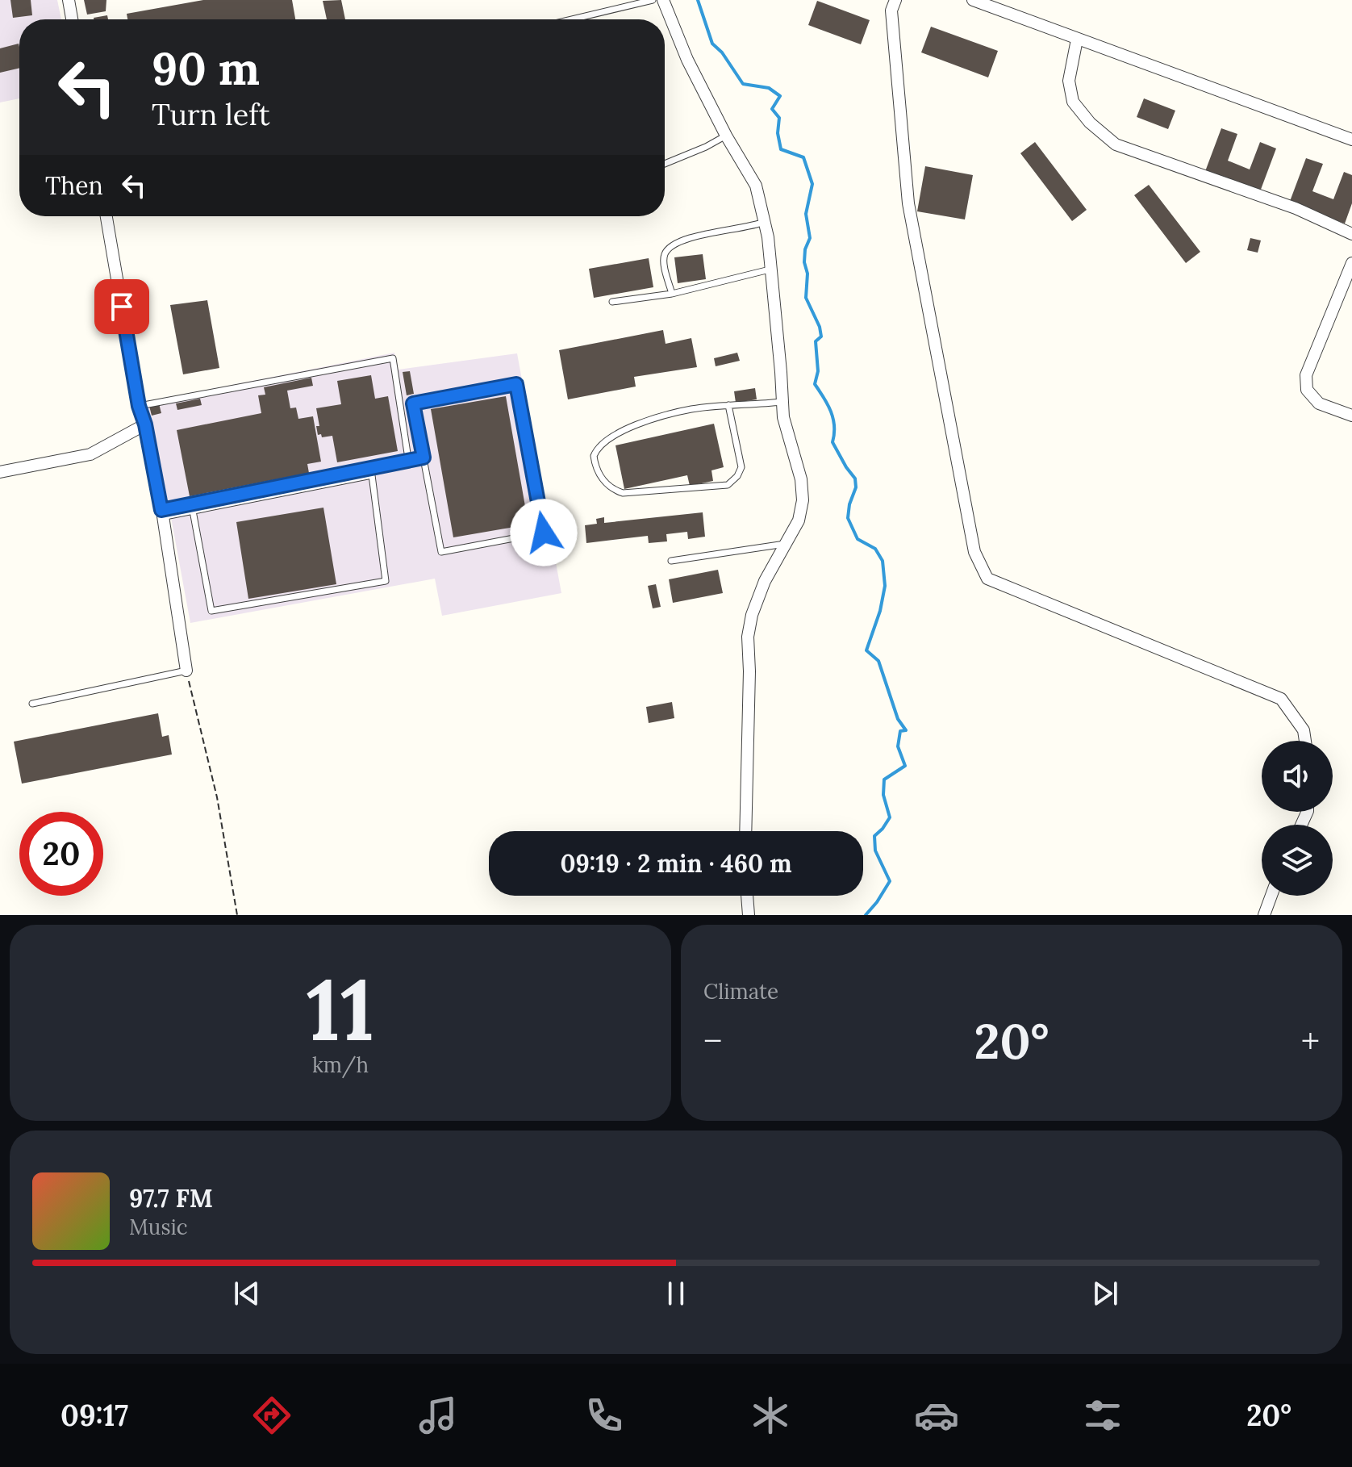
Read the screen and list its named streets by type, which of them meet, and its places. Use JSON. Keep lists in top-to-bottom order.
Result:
{
  "page": {
    "turn": ["90 m", "Turn left"],
    "then": "Then",
    "limit": "20",
    "trip": "09:19 · 2 min · 460 m",
    "tile": [
      ["11", "km/h"],
      "Climate"
    ],
    "heat": ["−", "20°", "+"],
    "song": ["97.7 FM", "Music"],
    "tabs": ["09:17", "20°"]
  }
}
